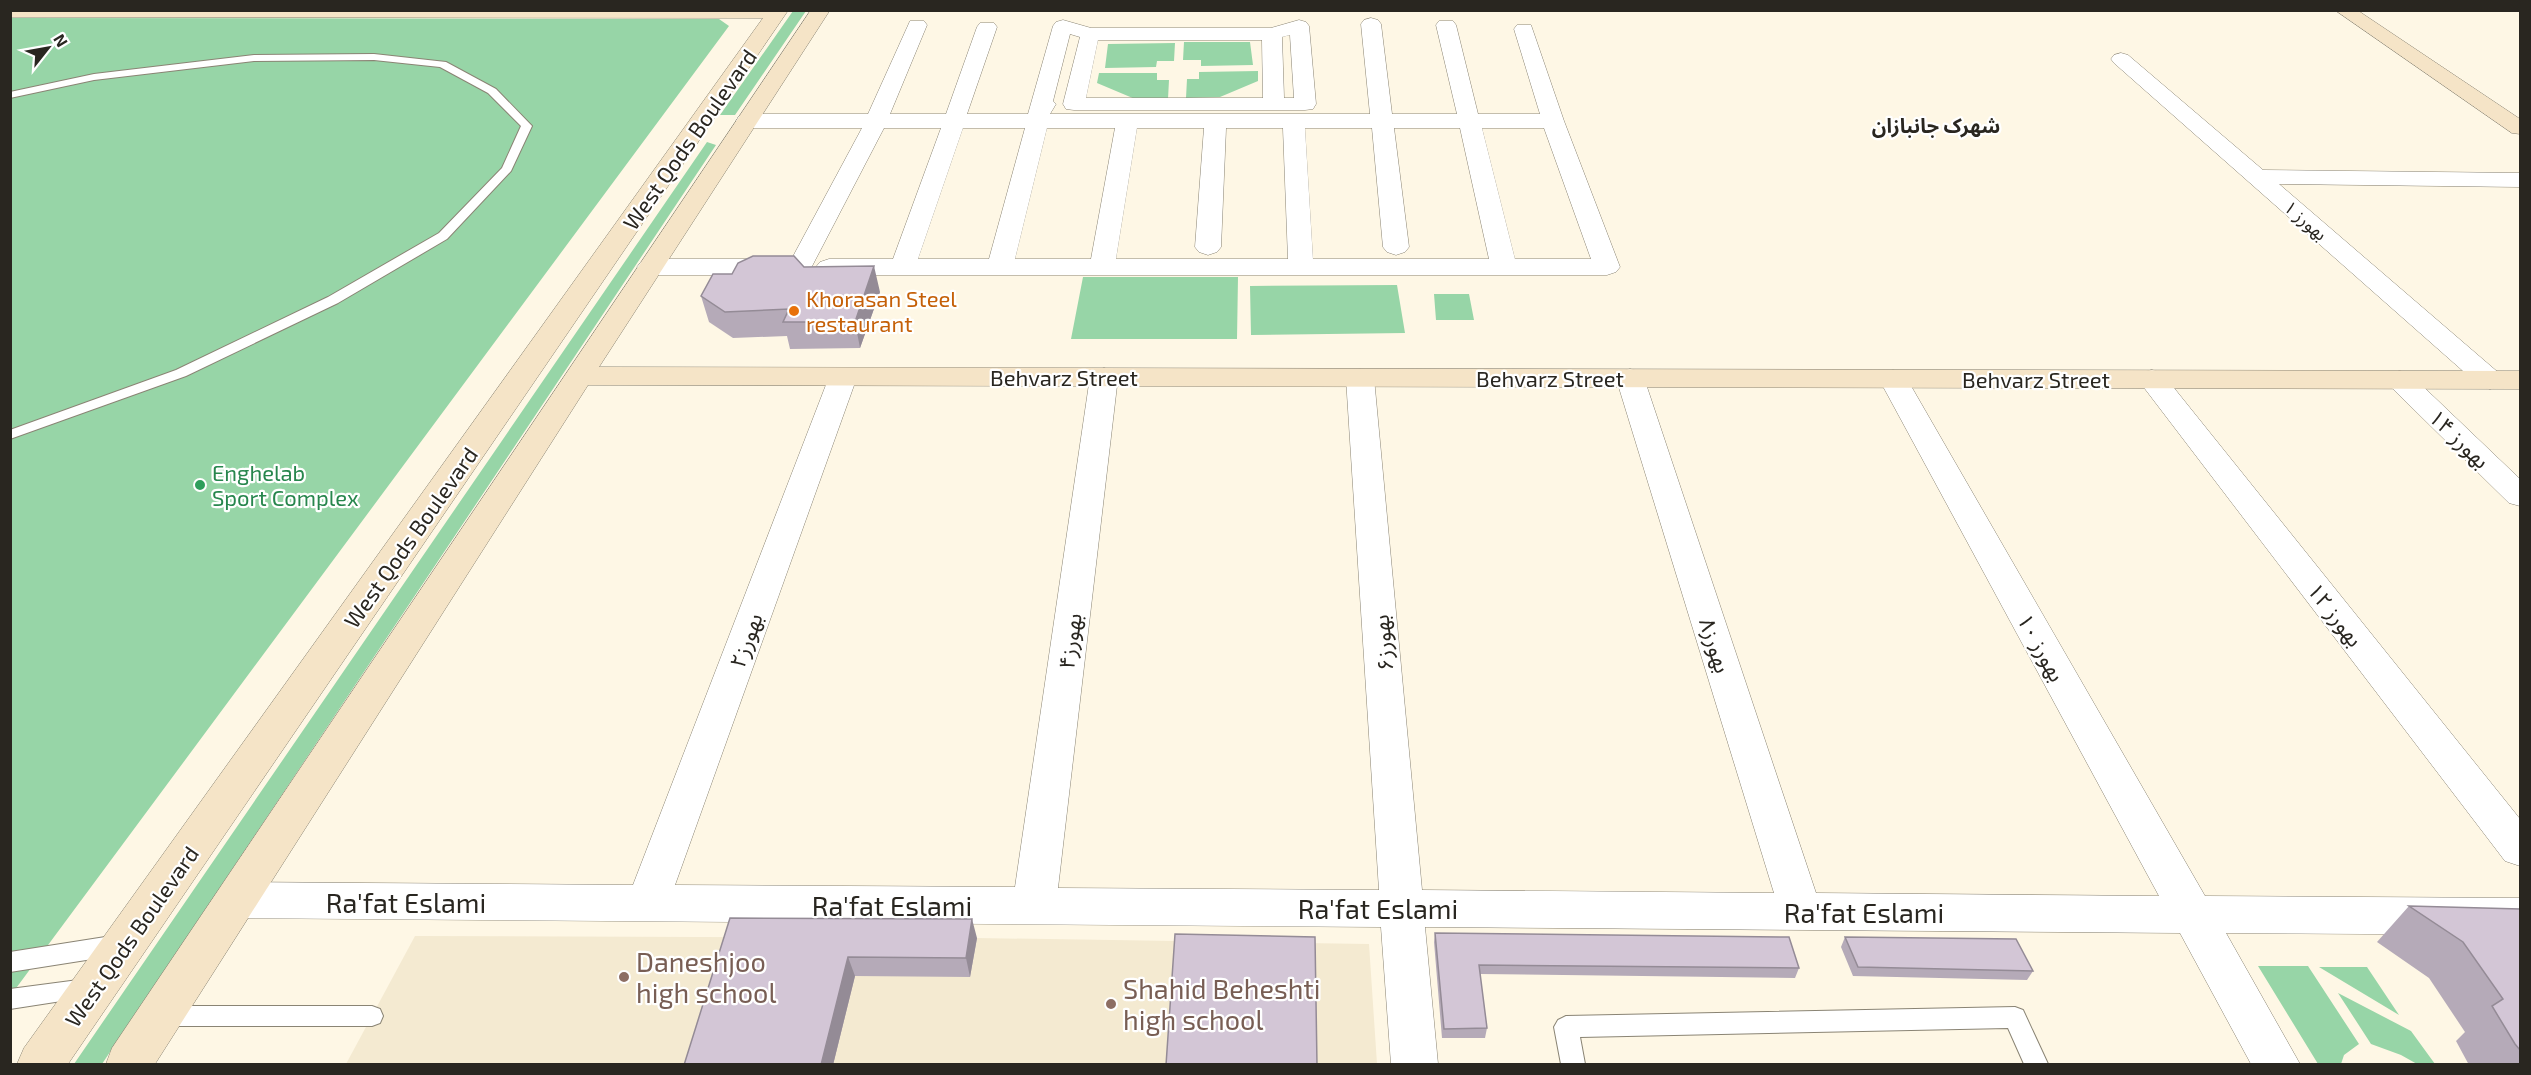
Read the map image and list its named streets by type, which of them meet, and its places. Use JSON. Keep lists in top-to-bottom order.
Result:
{
  "streets": {
    "main road": ["West Qods Boulevard", "Behvarz Street"],
    "street": [
      "بهورز ۱",
      "بهورز ۱۴",
      "بهورز ۱۲",
      "بهورز۲",
      "بهورز۴",
      "بهورز۶",
      "بهورز۸",
      "بهورز ۱۰",
      "Ra'fat Eslami"
    ]
  },
  "crossings": [
    ["West Qods Boulevard", "Behvarz Street"],
    ["West Qods Boulevard", "Ra'fat Eslami"],
    ["بهورز ۱", "Behvarz Street"],
    ["Behvarz Street", "بهورز ۱۴"],
    ["Behvarz Street", "بهورز ۱۲"],
    ["Behvarz Street", "بهورز۲"],
    ["Behvarz Street", "بهورز۴"],
    ["Behvarz Street", "بهورز۶"],
    ["Behvarz Street", "بهورز۸"],
    ["Behvarz Street", "بهورز ۱۰"],
    ["بهورز۲", "Ra'fat Eslami"],
    ["بهورز۴", "Ra'fat Eslami"],
    ["بهورز۶", "Ra'fat Eslami"],
    ["بهورز۸", "Ra'fat Eslami"],
    ["بهورز ۱۰", "Ra'fat Eslami"]
  ],
  "districts": ["شهرک جانبازان"],
  "places": [
    "Khorasan Steel restaurant",
    "Enghelab Sport Complex",
    "Daneshjoo high school",
    "Shahid Beheshti high school"
  ],
  "north": "top right"
}
